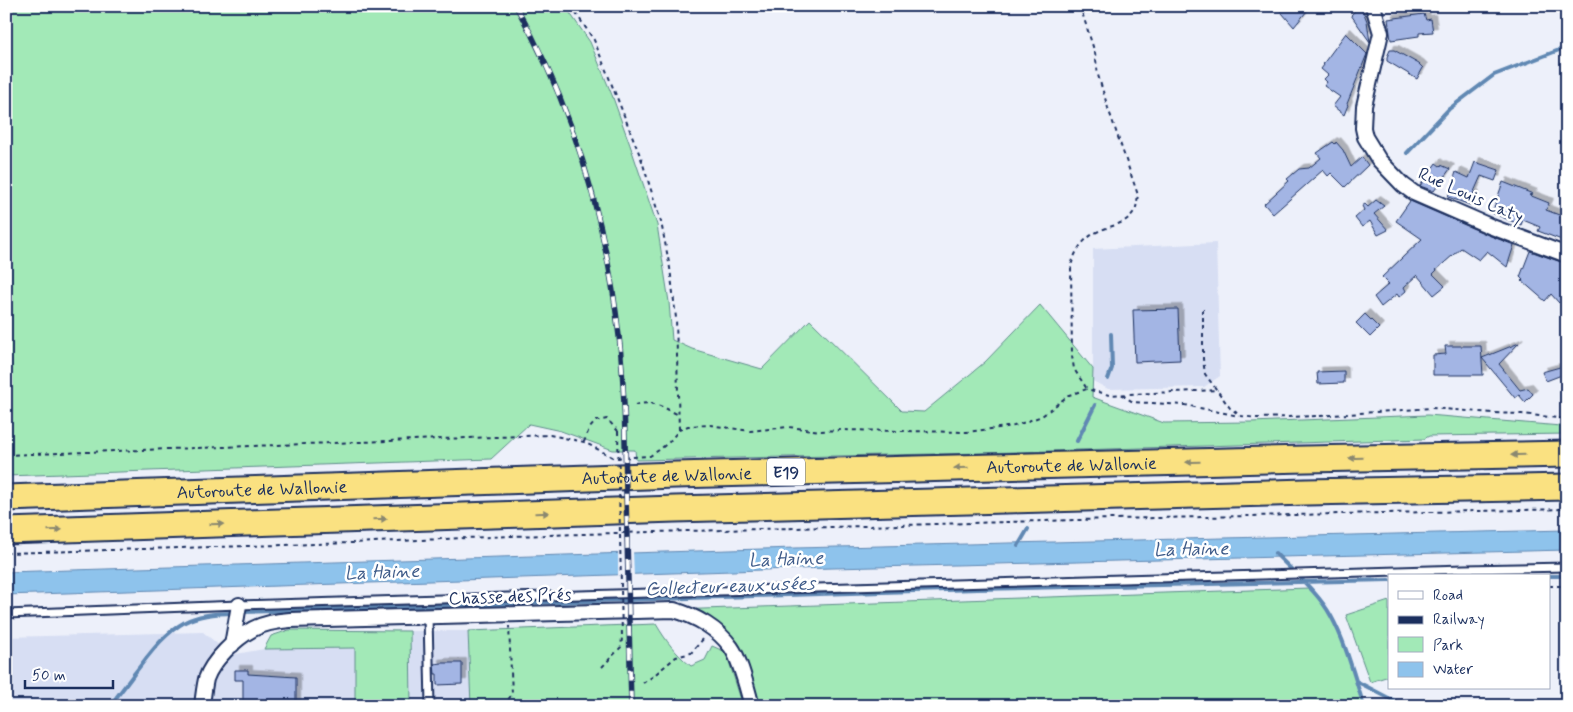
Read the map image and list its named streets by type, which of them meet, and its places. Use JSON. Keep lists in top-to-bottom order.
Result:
{
  "streets": {
    "highway": ["Autoroute de Wallonie", "E19"],
    "street": ["Rue Louis Caty", "Chasse des Prés"]
  },
  "water": ["La Haine", "Collecteur eaux usées"],
  "legend": [
    "Road",
    "Railway",
    "Park",
    "Water"
  ],
  "scale_bar": "50 m"
}
